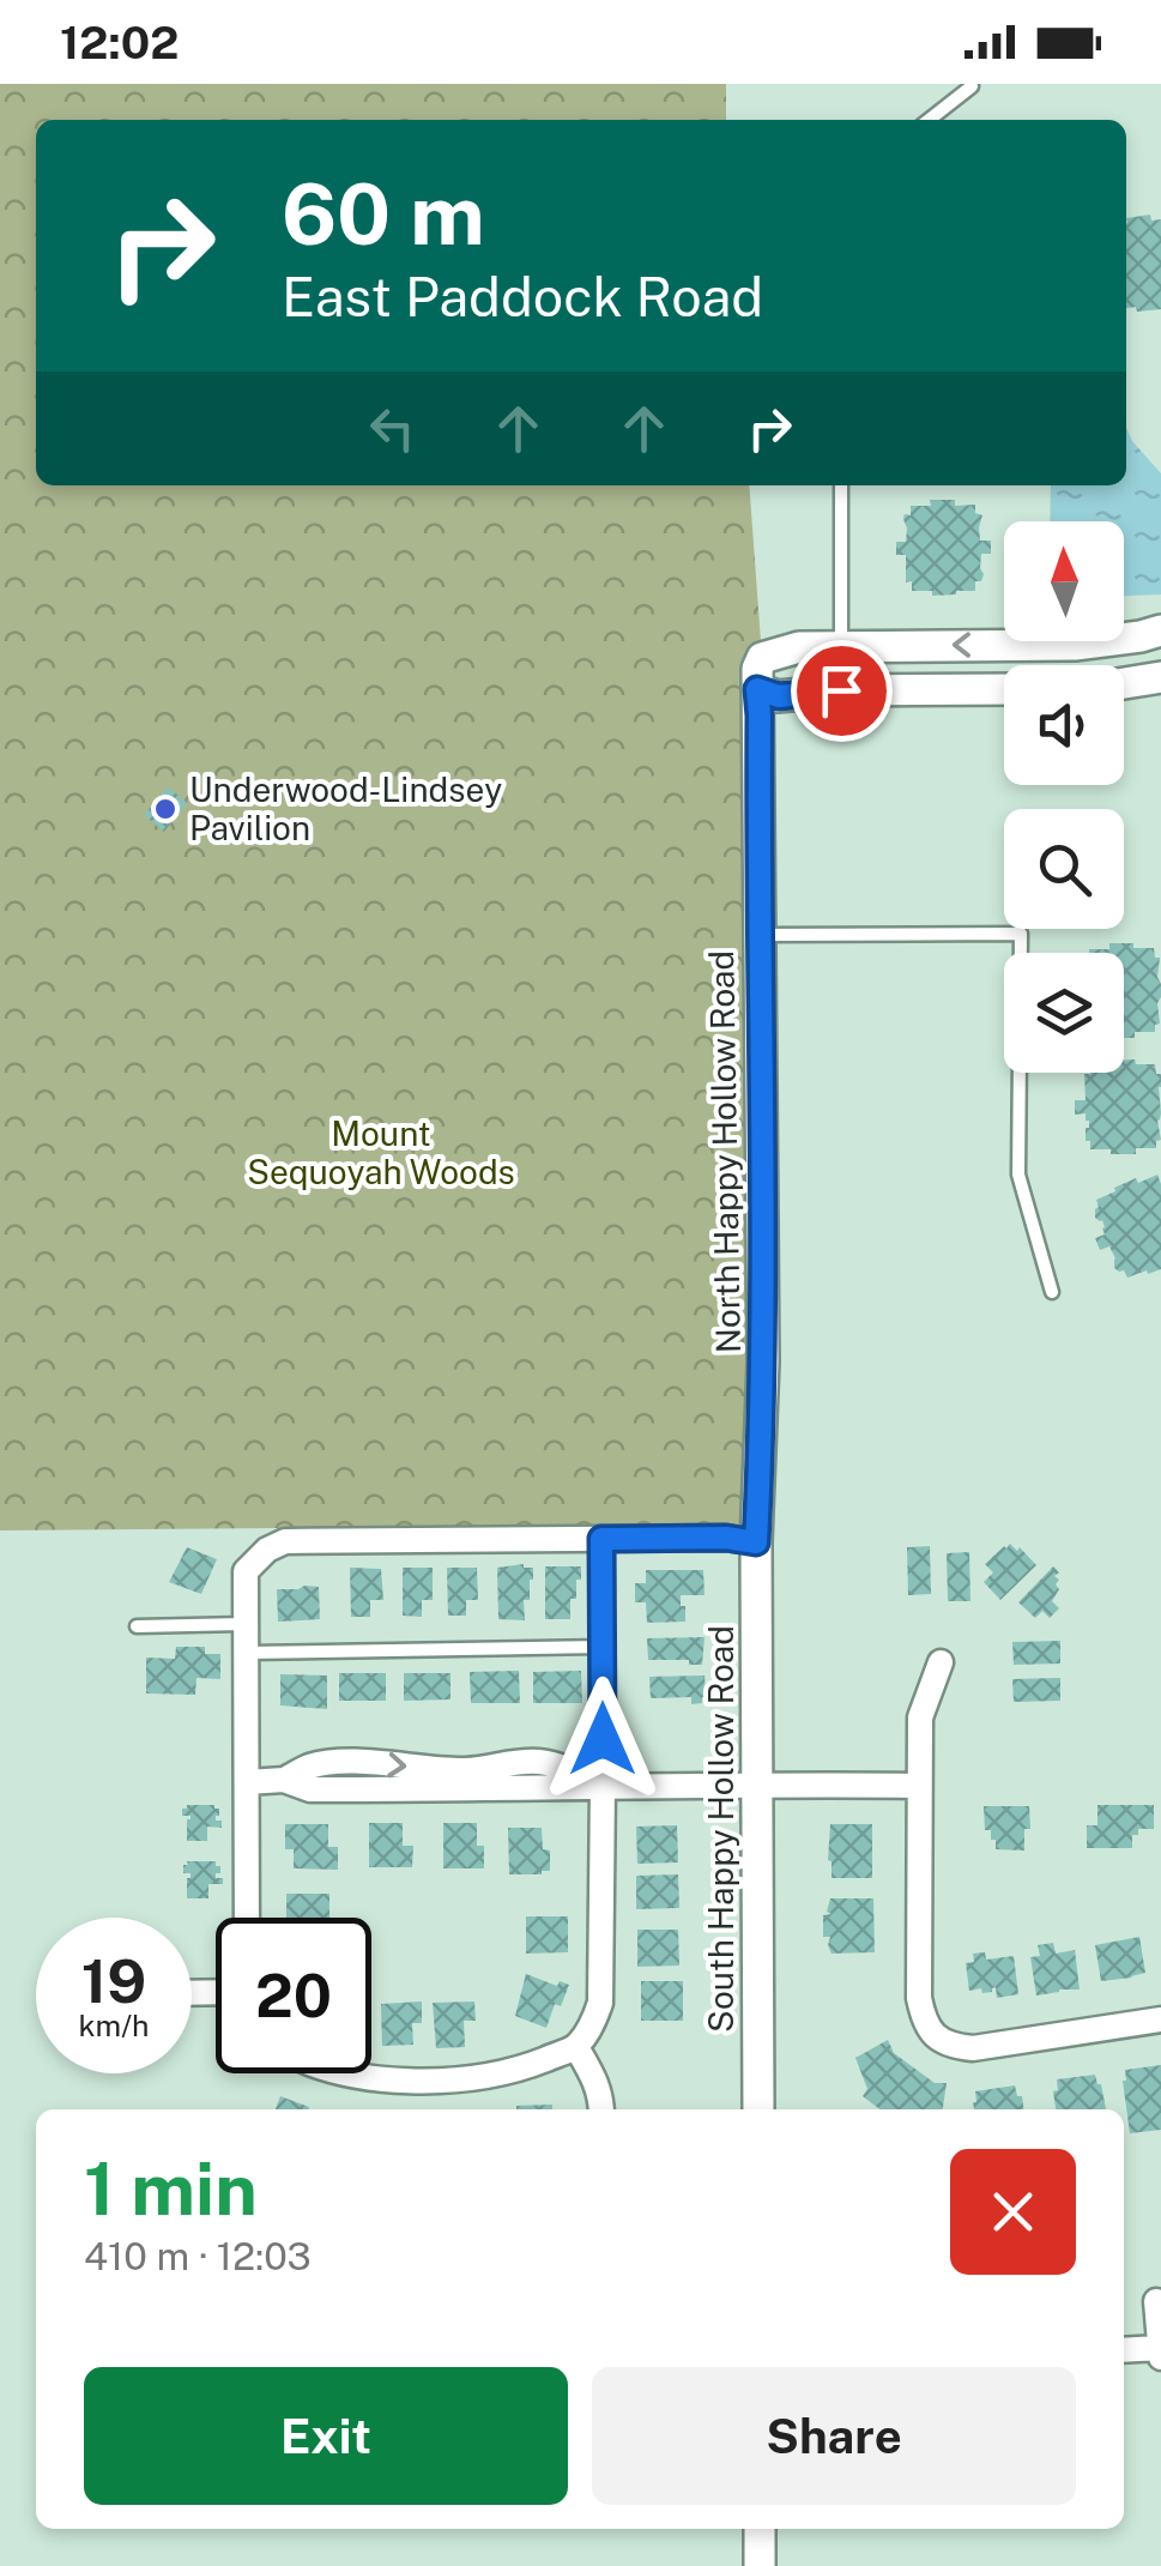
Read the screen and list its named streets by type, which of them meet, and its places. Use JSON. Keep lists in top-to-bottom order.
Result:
{
  "streets": {
    "street": ["North Happy Hollow Road", "South Happy Hollow Road"]
  },
  "crossings": [
    ["North Happy Hollow Road", "South Happy Hollow Road"]
  ],
  "parks": ["Mount Sequoyah Woods"],
  "places": ["Underwood-Lindsey Pavilion"],
  "north": "top",
  "page": {
    "status": "12:02",
    "turn": ["60 m", "East Paddock Road"],
    "speed": "19 km/h",
    "limit": "20",
    "heading": ["1 min", "410 m · 12:03"],
    "buttons": ["Exit", "Share"]
  }
}
